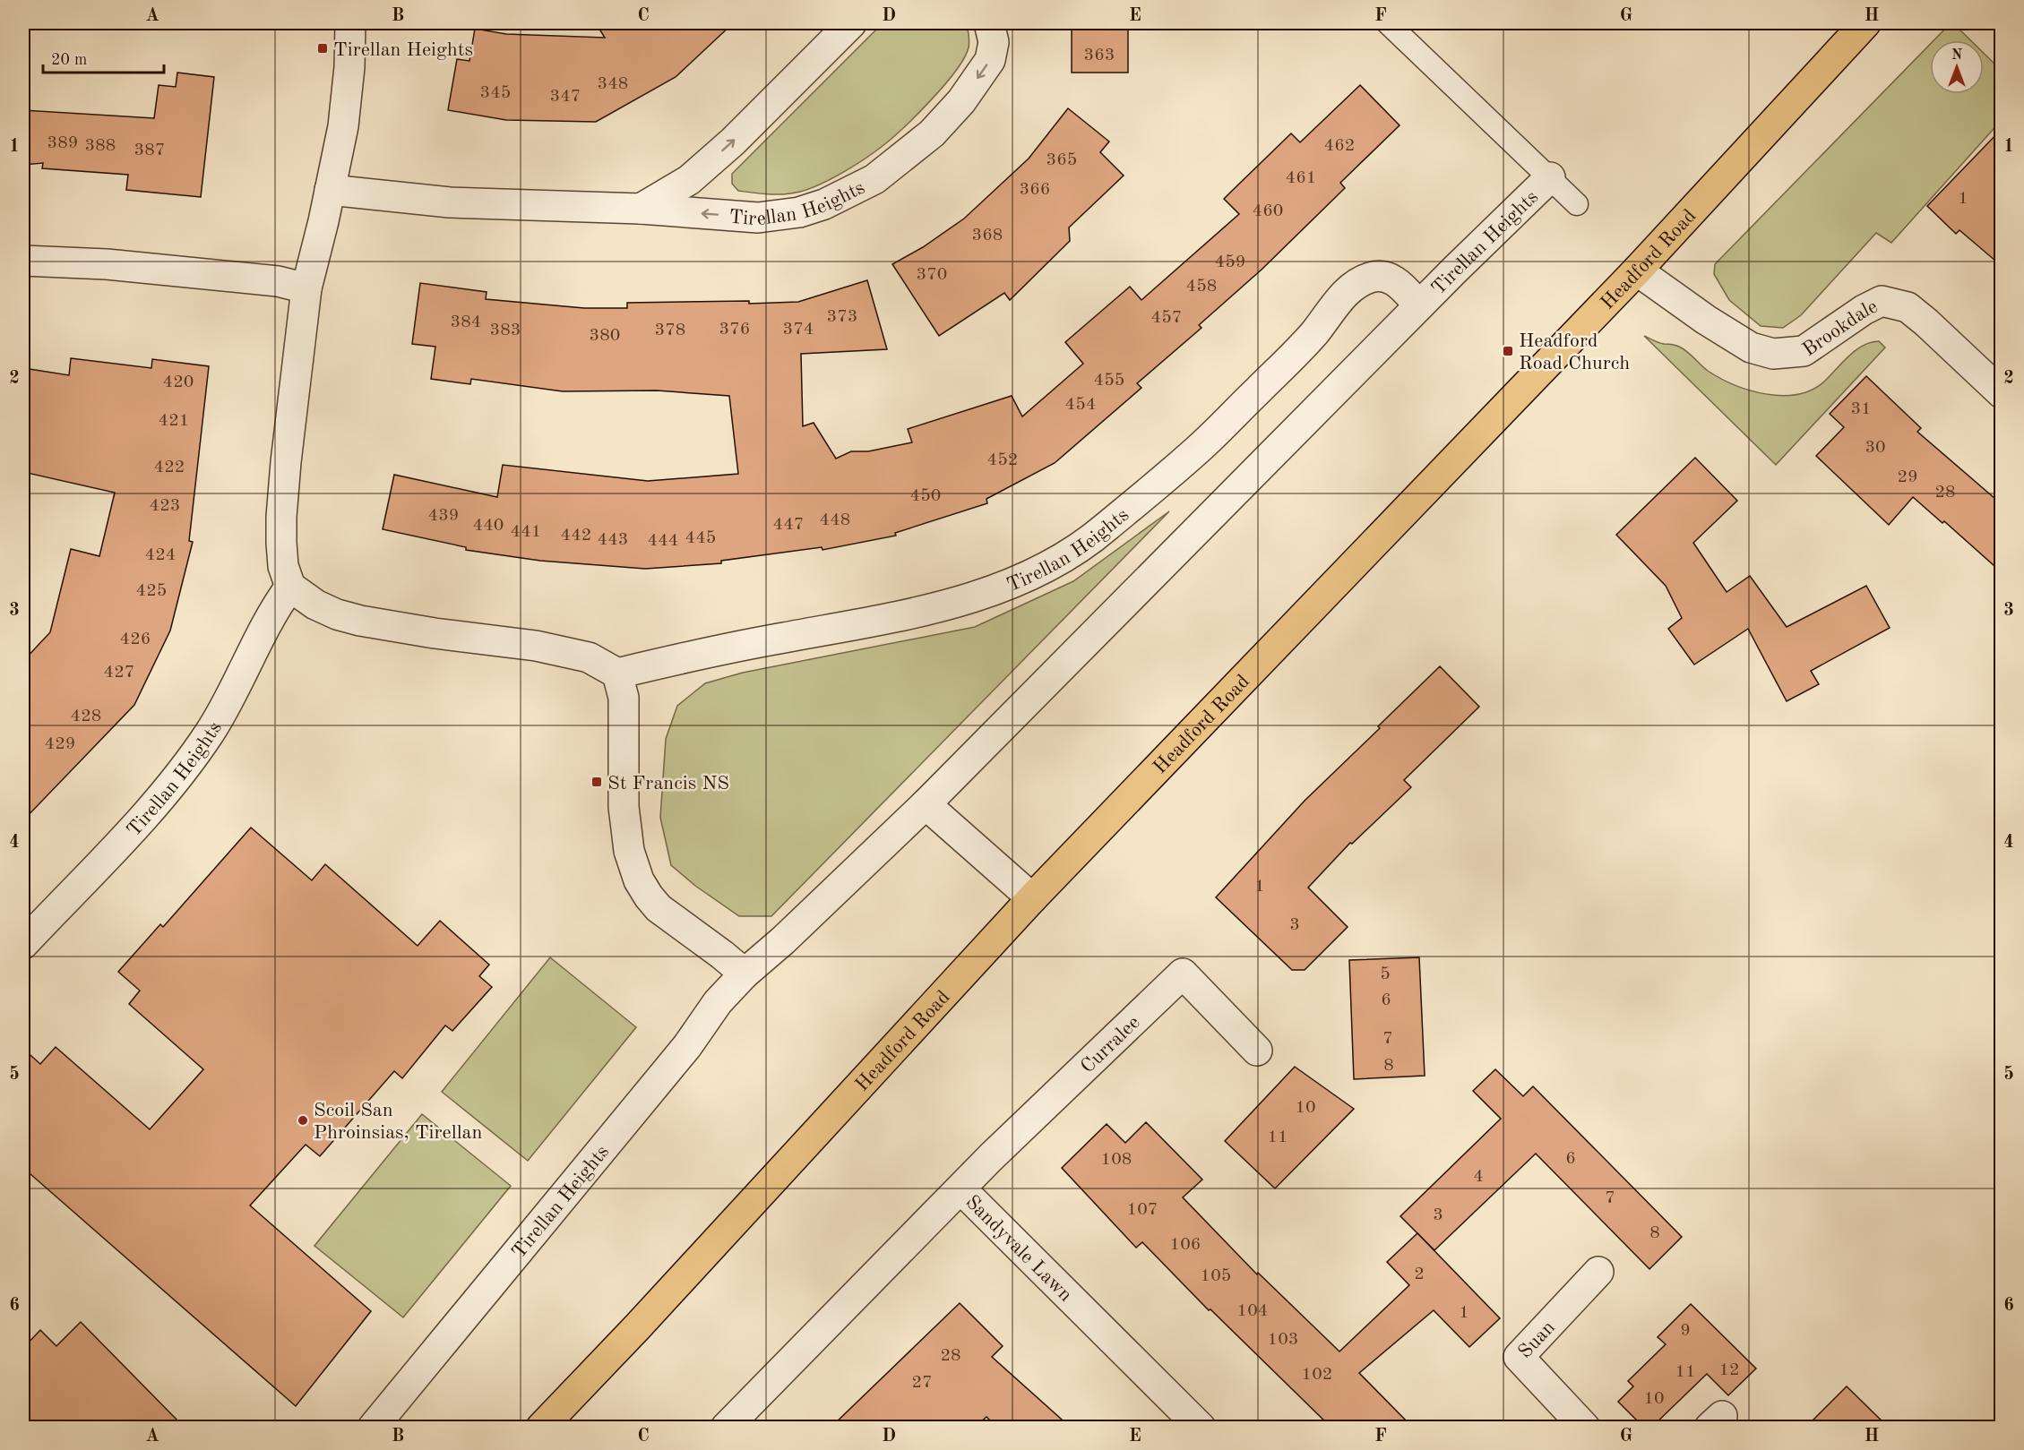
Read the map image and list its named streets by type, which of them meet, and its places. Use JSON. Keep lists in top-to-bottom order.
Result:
{
  "streets": {
    "main road": ["Headford Road"],
    "street": [
      "Tirellan Heights",
      "Brookdale",
      "Curralee",
      "Sandyvale Lawn",
      "Suan"
    ]
  },
  "crossings": [
    ["Headford Road", "Brookdale"],
    ["Curralee", "Sandyvale Lawn"]
  ],
  "places": {
    "transit": ["Tirellan Heights", "Headford Road Church", "St Francis NS"],
    "other": ["Scoil San Phroinsias, Tirellan"]
  },
  "house_numbers": [
    "363",
    "348",
    "345",
    "347",
    "389",
    "388",
    "462",
    "387",
    "365",
    "461",
    "366",
    "1",
    "460",
    "368",
    "459",
    "370",
    "458",
    "373",
    "457",
    "384",
    "376",
    "374",
    "383",
    "378",
    "380",
    "455",
    "420",
    "454",
    "31",
    "421",
    "30",
    "452",
    "422",
    "29",
    "28",
    "450",
    "423",
    "439",
    "448",
    "447",
    "440",
    "441",
    "442",
    "445",
    "443",
    "444",
    "424",
    "425",
    "426",
    "427",
    "428",
    "429",
    "1",
    "3",
    "5",
    "6",
    "7",
    "8",
    "10",
    "11",
    "6",
    "108",
    "4",
    "7",
    "107",
    "3",
    "8",
    "106",
    "2",
    "105",
    "104",
    "1",
    "9",
    "103",
    "28",
    "12",
    "11",
    "102",
    "27",
    "10"
  ],
  "scale_bar": "20 m",
  "north": "top",
  "grid": {
    "columns": [
      "A",
      "B",
      "C",
      "D",
      "E",
      "F",
      "G",
      "H"
    ],
    "rows": [
      "1",
      "2",
      "3",
      "4",
      "5",
      "6"
    ]
  }
}
